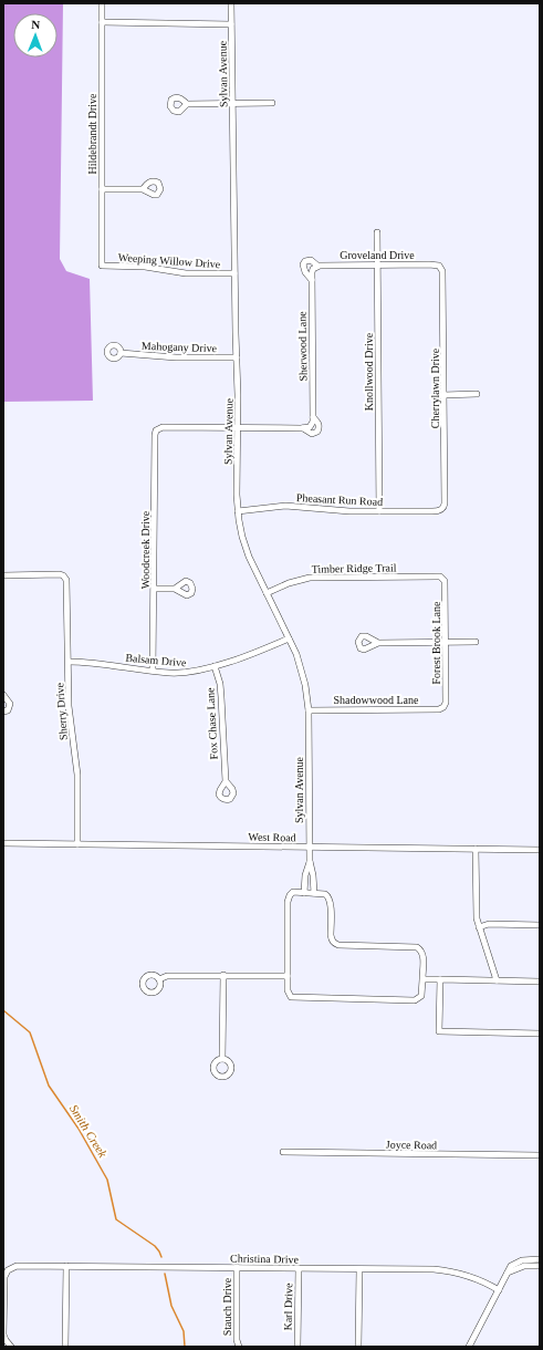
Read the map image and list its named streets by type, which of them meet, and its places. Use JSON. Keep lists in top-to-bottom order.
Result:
{
  "streets": {
    "street": [
      "Sylvan Avenue",
      "Hildebrandt Drive",
      "Groveland Drive",
      "Weeping Willow Drive",
      "Mahogany Drive",
      "Sherwood Lane",
      "Knollwood Drive",
      "Cherrylawn Drive",
      "Pheasant Run Road",
      "Woodcreek Drive",
      "Timber Ridge Trail",
      "Forest Brook Lane",
      "Balsam Drive",
      "Shadowwood Lane",
      "Sherry Drive",
      "Fox Chase Lane",
      "West Road",
      "Joyce Road",
      "Christina Drive",
      "Stauch Drive",
      "Karl Drive"
    ]
  },
  "crossings": [
    ["Sylvan Avenue", "Weeping Willow Drive"],
    ["Sylvan Avenue", "Mahogany Drive"],
    ["Sylvan Avenue", "Pheasant Run Road"],
    ["Sylvan Avenue", "Woodcreek Drive"],
    ["Sylvan Avenue", "Timber Ridge Trail"],
    ["Sylvan Avenue", "Balsam Drive"],
    ["Sylvan Avenue", "Shadowwood Lane"],
    ["Sylvan Avenue", "West Road"],
    ["Hildebrandt Drive", "Weeping Willow Drive"],
    ["Groveland Drive", "Sherwood Lane"],
    ["Groveland Drive", "Knollwood Drive"],
    ["Groveland Drive", "Cherrylawn Drive"],
    ["Knollwood Drive", "Pheasant Run Road"],
    ["Cherrylawn Drive", "Pheasant Run Road"],
    ["Woodcreek Drive", "Balsam Drive"],
    ["Timber Ridge Trail", "Forest Brook Lane"],
    ["Forest Brook Lane", "Shadowwood Lane"],
    ["Balsam Drive", "Sherry Drive"],
    ["Balsam Drive", "Fox Chase Lane"],
    ["Sherry Drive", "West Road"],
    ["Christina Drive", "Stauch Drive"],
    ["Christina Drive", "Karl Drive"]
  ],
  "water": ["Smith Creek"],
  "north": "top"
}
